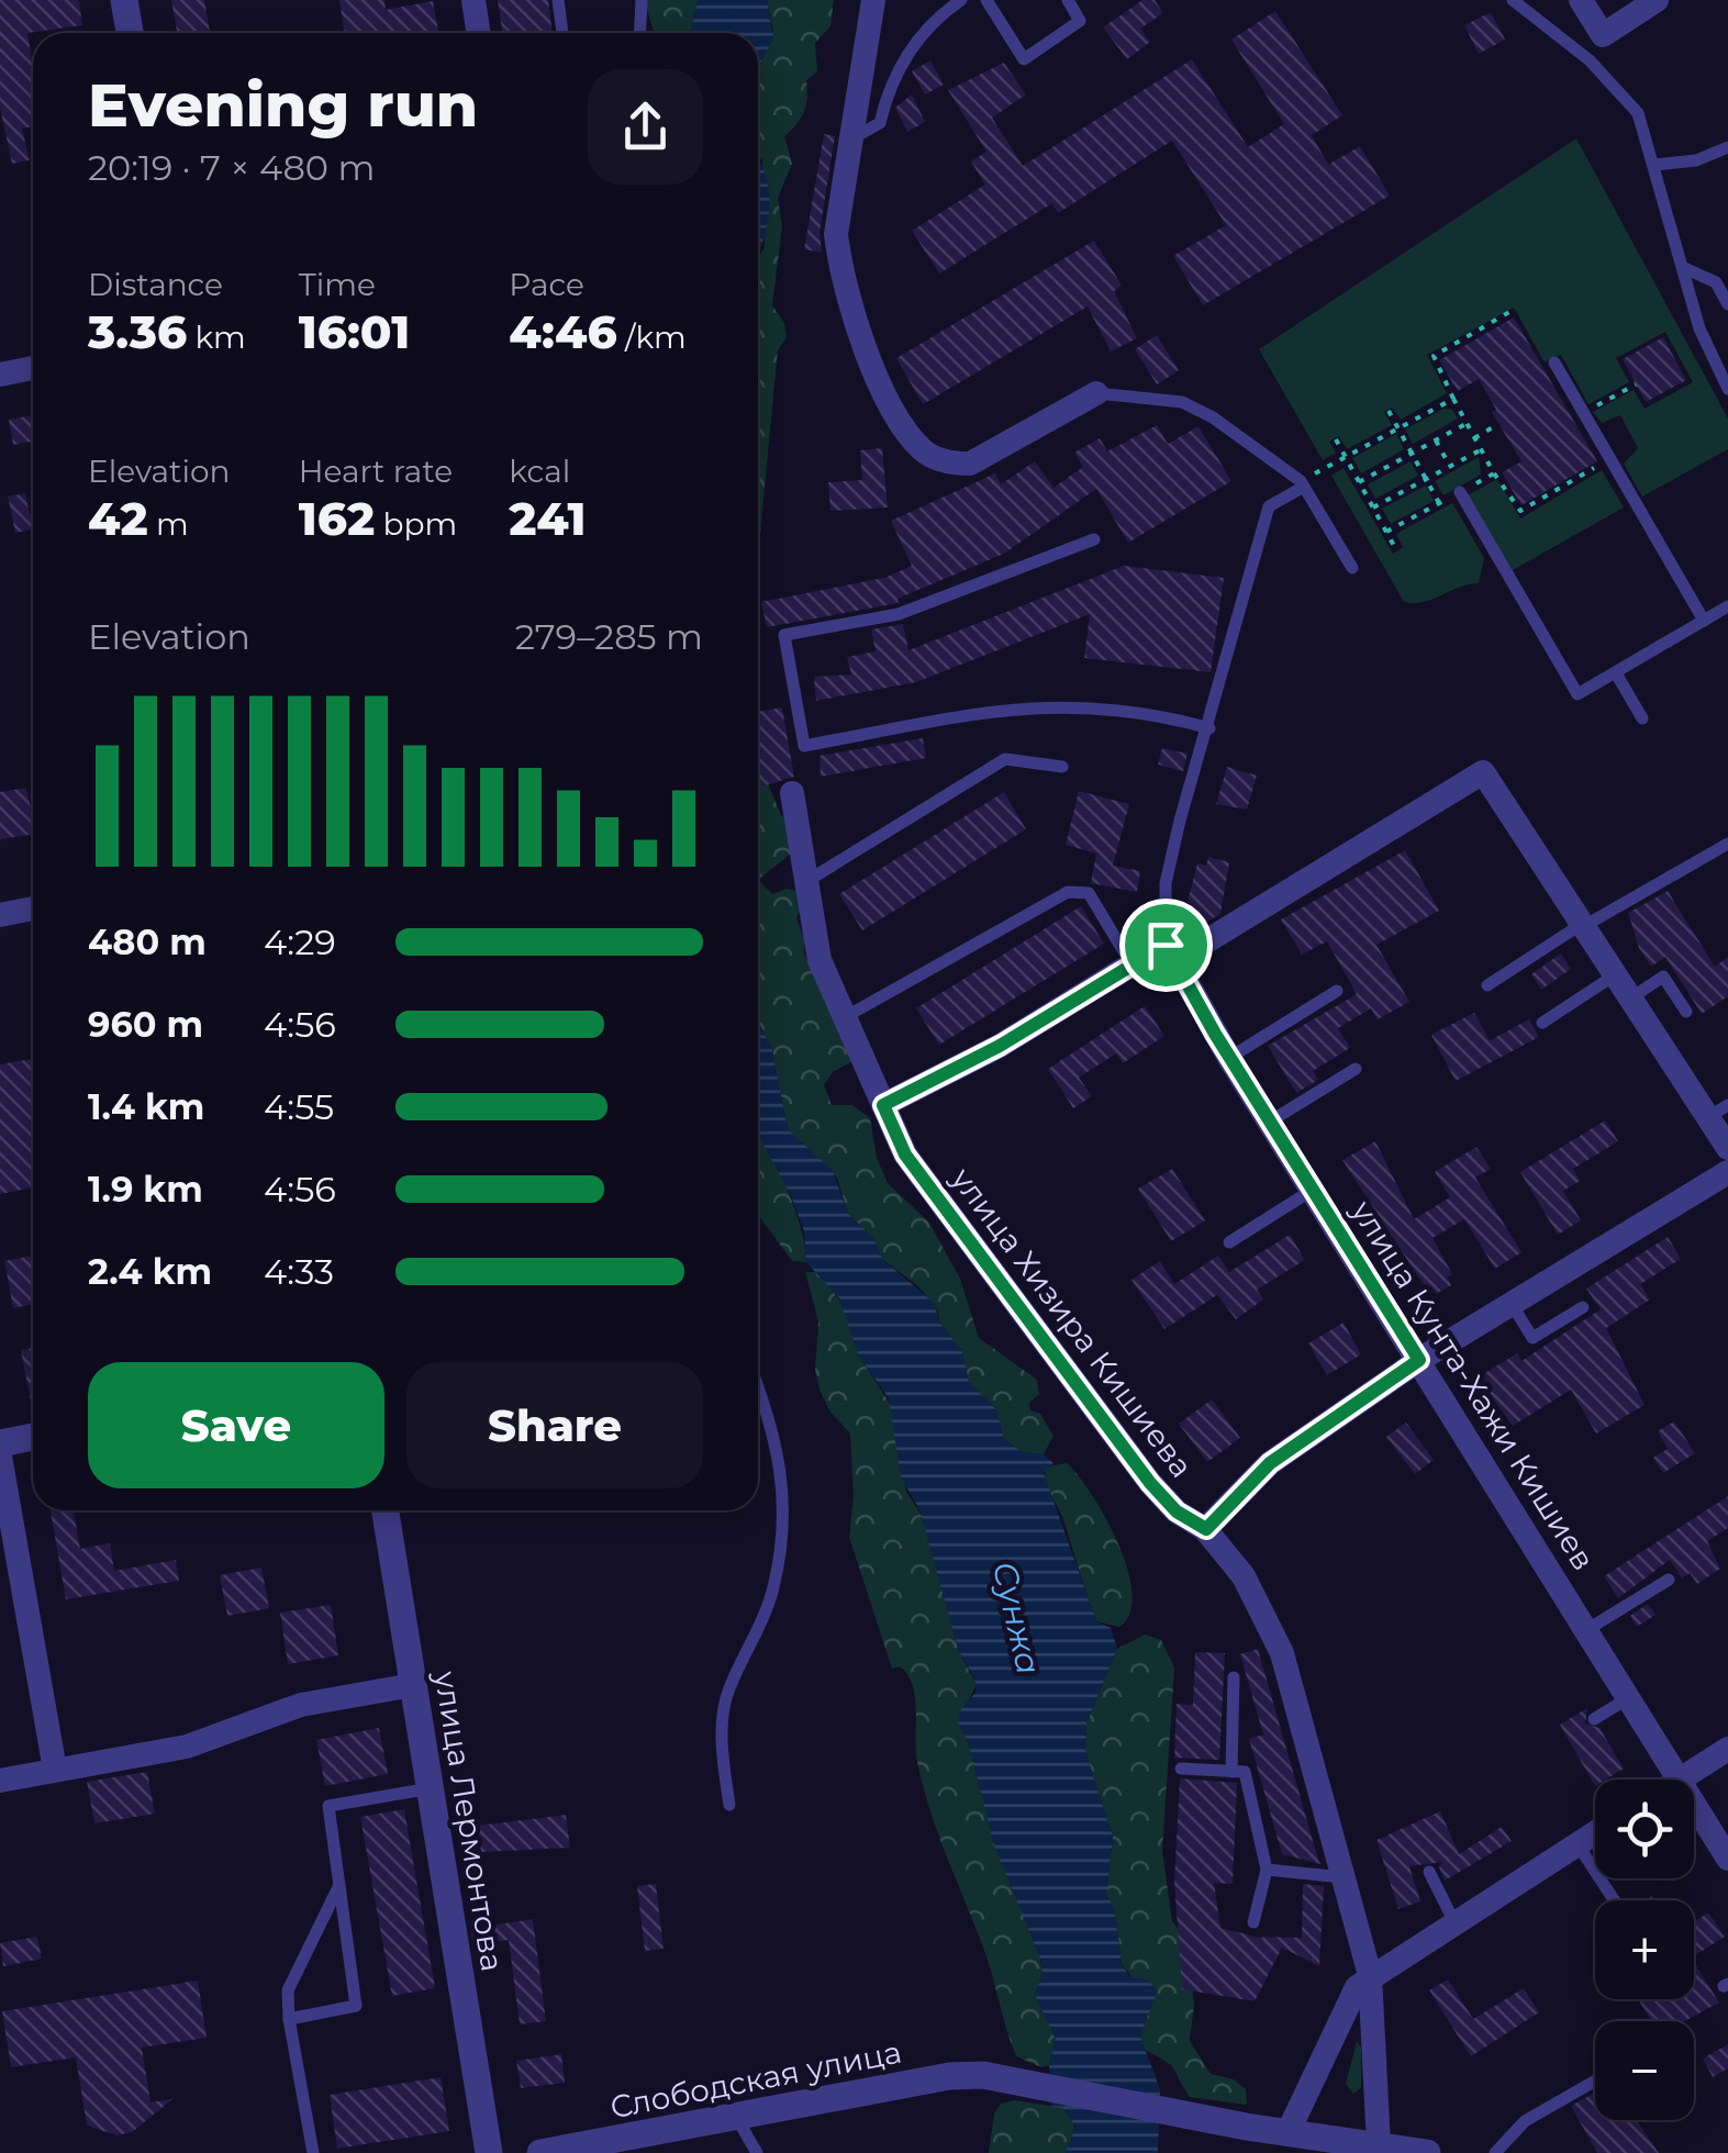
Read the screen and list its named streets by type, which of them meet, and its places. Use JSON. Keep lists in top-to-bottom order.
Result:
{
  "streets": {
    "street": [
      "улица Хизира Кишиева",
      "улица Кунта-Хажи Кишиев",
      "улица Лермонтова",
      "Слободская улица"
    ]
  },
  "crossings": [
    ["улица Хизира Кишиева", "Слободская улица"]
  ],
  "water": ["Сунжа"],
  "page": {
    "heading": ["Evening run", "20:19 · 7 × 480 m"],
    "stats": [
      ["Distance", "3.36 km"],
      ["Time", "16:01"],
      ["Pace", "4:46 /km"],
      ["Elevation", "42 m"],
      ["Heart rate", "162 bpm"],
      ["kcal", "241"]
    ],
    "chart": ["Elevation", "279–285 m"],
    "list": [
      {
        "name": "480 m",
        "note": "4:29"
      },
      {
        "name": "960 m",
        "note": "4:56"
      },
      {
        "name": "1.4 km",
        "note": "4:55"
      },
      {
        "name": "1.9 km",
        "note": "4:56"
      },
      {
        "name": "2.4 km",
        "note": "4:33"
      }
    ],
    "buttons": ["Save", "Share"],
    "map_buttons": ["+", "−"]
  }
}
